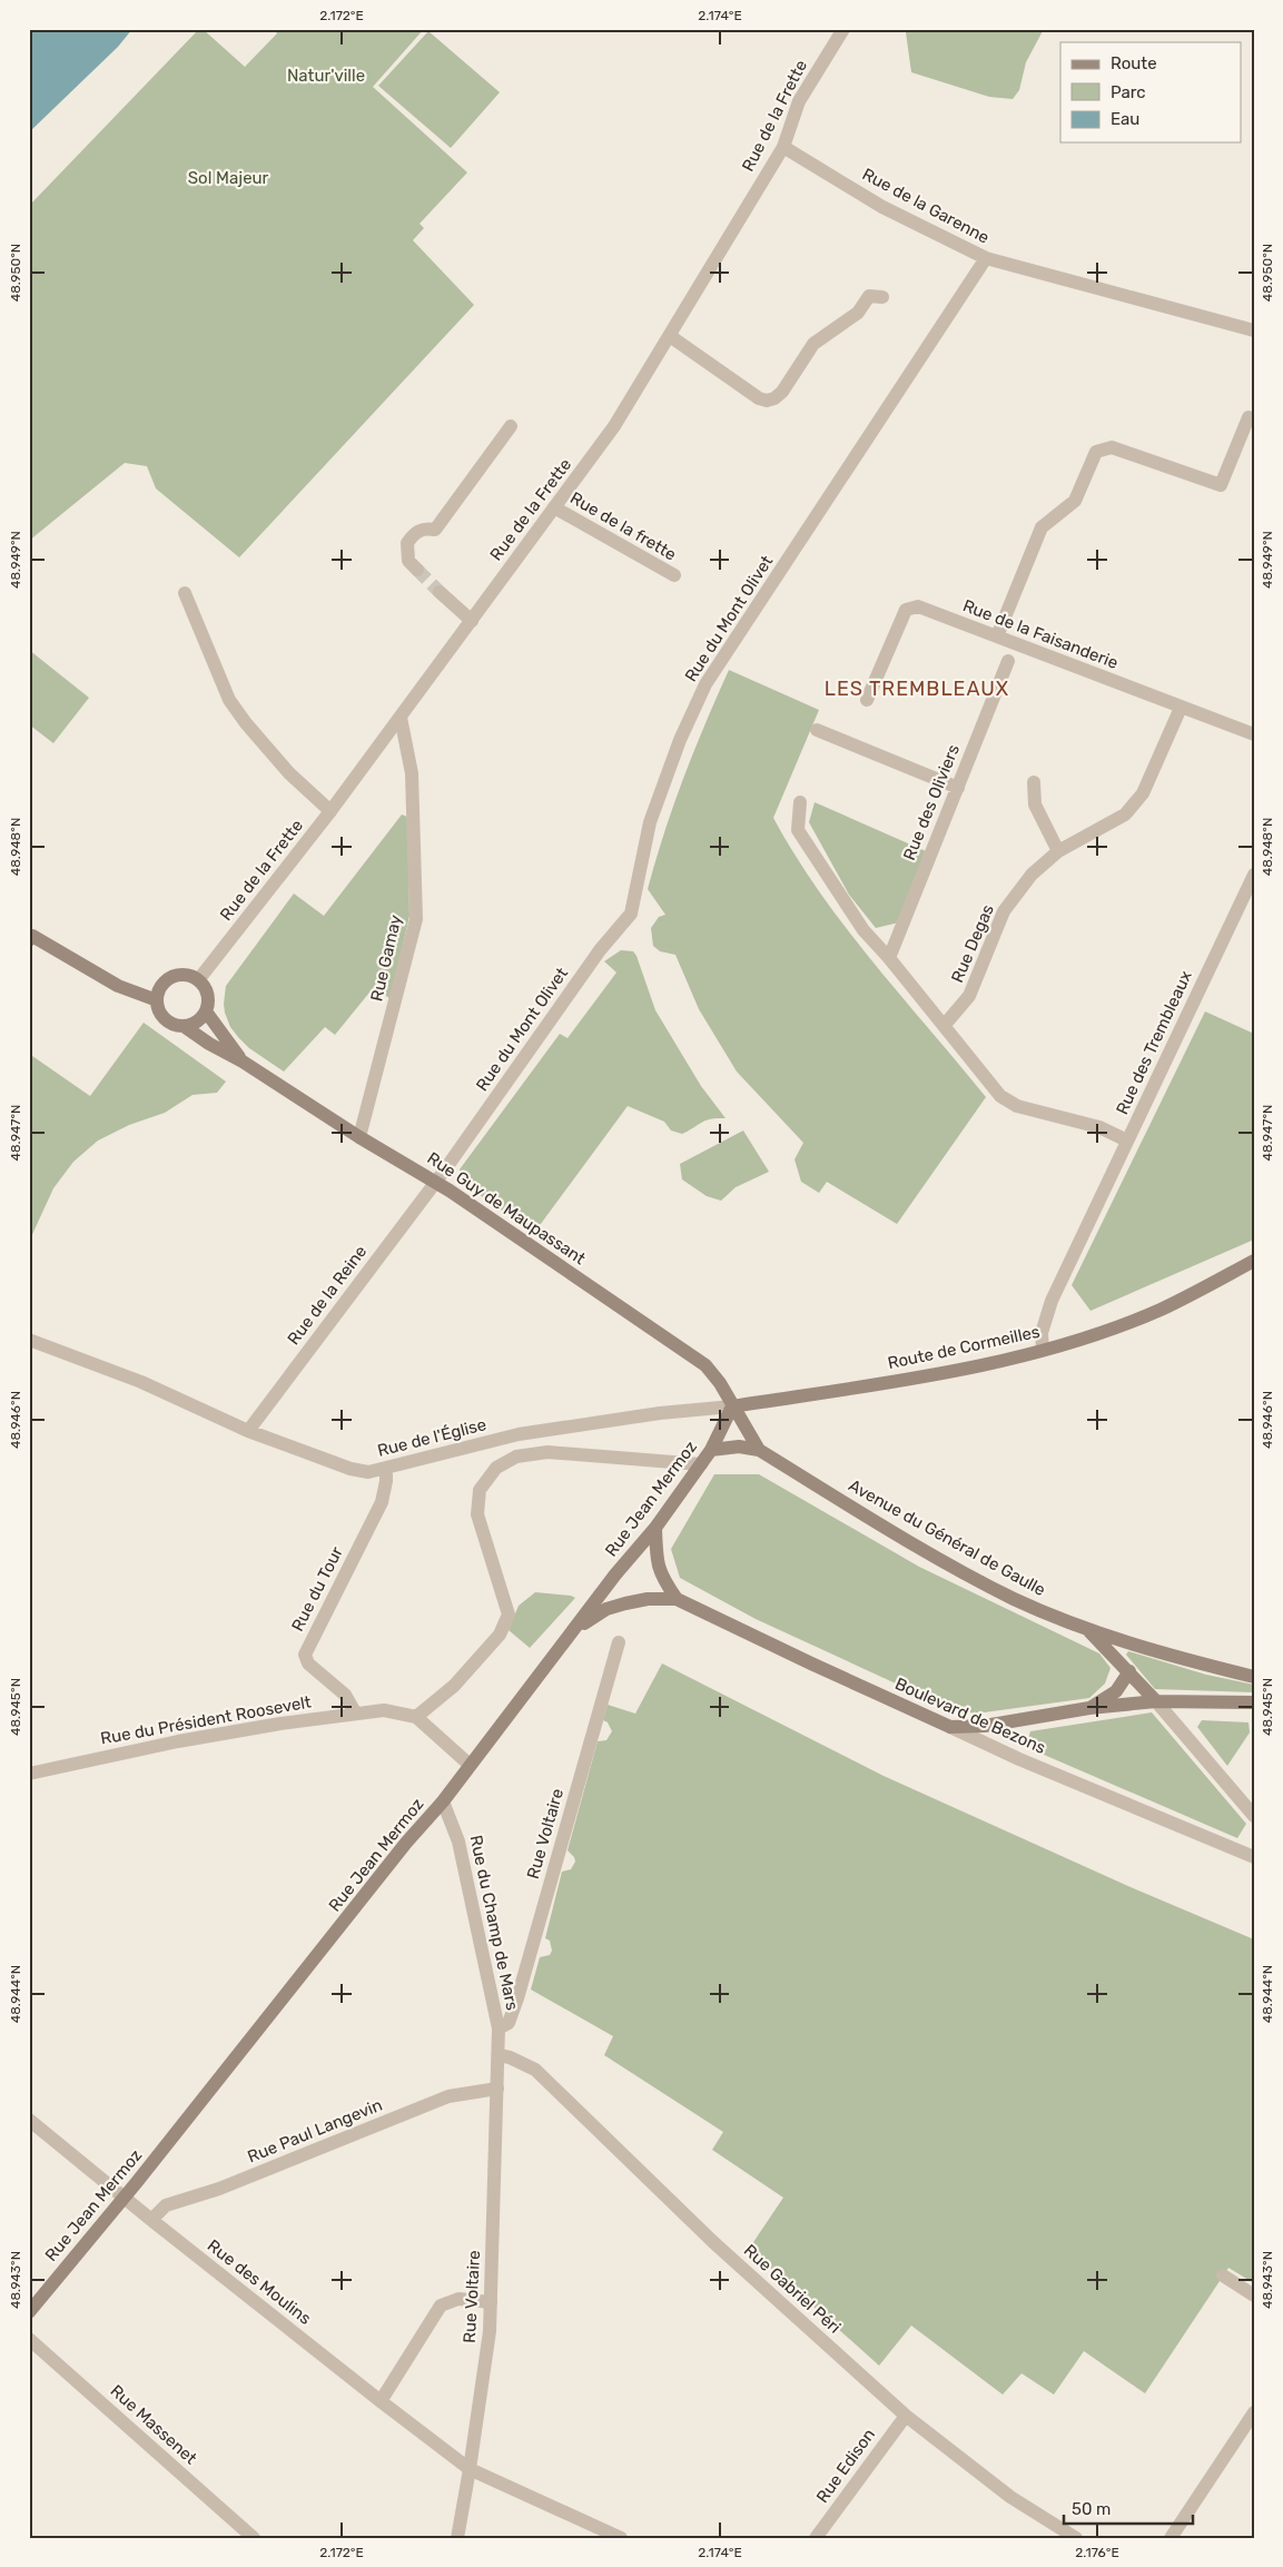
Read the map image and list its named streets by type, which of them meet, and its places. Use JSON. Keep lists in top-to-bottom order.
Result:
{
  "streets": {
    "main road": [
      "Rue Guy de Maupassant",
      "Route de Cormeilles",
      "Rue Jean Mermoz",
      "Avenue du Général de Gaulle",
      "Boulevard de Bezons"
    ],
    "street": [
      "Rue de la Frette",
      "Rue de la Garenne",
      "Rue de la frette",
      "Rue du Mont Olivet",
      "Rue de la Faisanderie",
      "Rue des Oliviers",
      "Rue Degas",
      "Rue Gamay",
      "Rue des Trembleaux",
      "Rue de la Reine",
      "Rue de l'Église",
      "Rue du Tour",
      "Rue du Président Roosevelt",
      "Rue Voltaire",
      "Rue du Champ de Mars",
      "Rue Paul Langevin",
      "Rue des Moulins",
      "Rue Gabriel Péri",
      "Rue Massenet",
      "Rue Edison"
    ]
  },
  "crossings": [
    ["Rue de la Frette", "Rue de la Garenne"],
    ["Rue de la Frette", "Rue de la frette"],
    ["Rue de la Frette", "Rue Gamay"],
    ["Rue de la Frette", "Rue Guy de Maupassant"],
    ["Rue de la Garenne", "Rue du Mont Olivet"],
    ["Rue du Mont Olivet", "Rue Guy de Maupassant"],
    ["Rue du Mont Olivet", "Rue de la Reine"],
    ["Rue de la Faisanderie", "Rue Degas"],
    ["Rue Gamay", "Rue Guy de Maupassant"],
    ["Rue des Trembleaux", "Route de Cormeilles"],
    ["Rue Guy de Maupassant", "Rue de la Reine"],
    ["Rue Guy de Maupassant", "Route de Cormeilles"],
    ["Rue Guy de Maupassant", "Rue de l'Église"],
    ["Rue Guy de Maupassant", "Rue Jean Mermoz"],
    ["Rue Guy de Maupassant", "Avenue du Général de Gaulle"],
    ["Rue de la Reine", "Rue de l'Église"],
    ["Route de Cormeilles", "Rue de l'Église"],
    ["Route de Cormeilles", "Rue Jean Mermoz"],
    ["Route de Cormeilles", "Avenue du Général de Gaulle"],
    ["Rue de l'Église", "Rue Jean Mermoz"],
    ["Rue de l'Église", "Avenue du Général de Gaulle"],
    ["Rue de l'Église", "Rue du Tour"],
    ["Rue Jean Mermoz", "Avenue du Général de Gaulle"],
    ["Rue Jean Mermoz", "Boulevard de Bezons"],
    ["Rue Jean Mermoz", "Rue du Champ de Mars"],
    ["Rue Jean Mermoz", "Rue des Moulins"],
    ["Rue du Tour", "Rue du Président Roosevelt"],
    ["Rue Voltaire", "Rue du Champ de Mars"],
    ["Rue Voltaire", "Rue Paul Langevin"],
    ["Rue Voltaire", "Rue des Moulins"],
    ["Rue Voltaire", "Rue Gabriel Péri"],
    ["Rue du Champ de Mars", "Rue Gabriel Péri"],
    ["Rue Paul Langevin", "Rue des Moulins"],
    ["Rue Gabriel Péri", "Rue Edison"]
  ],
  "districts": ["LES TREMBLEAUX"],
  "parks": ["Natur'ville", "Sol Majeur"],
  "legend": ["Route", "Parc", "Eau"],
  "scale_bar": "50 m",
  "coordinates": [
    "2.172°E",
    "2.174°E",
    "48.950°N",
    "48.949°N",
    "48.948°N",
    "48.947°N",
    "48.946°N",
    "48.945°N",
    "48.944°N",
    "48.943°N",
    "2.176°E"
  ]
}
